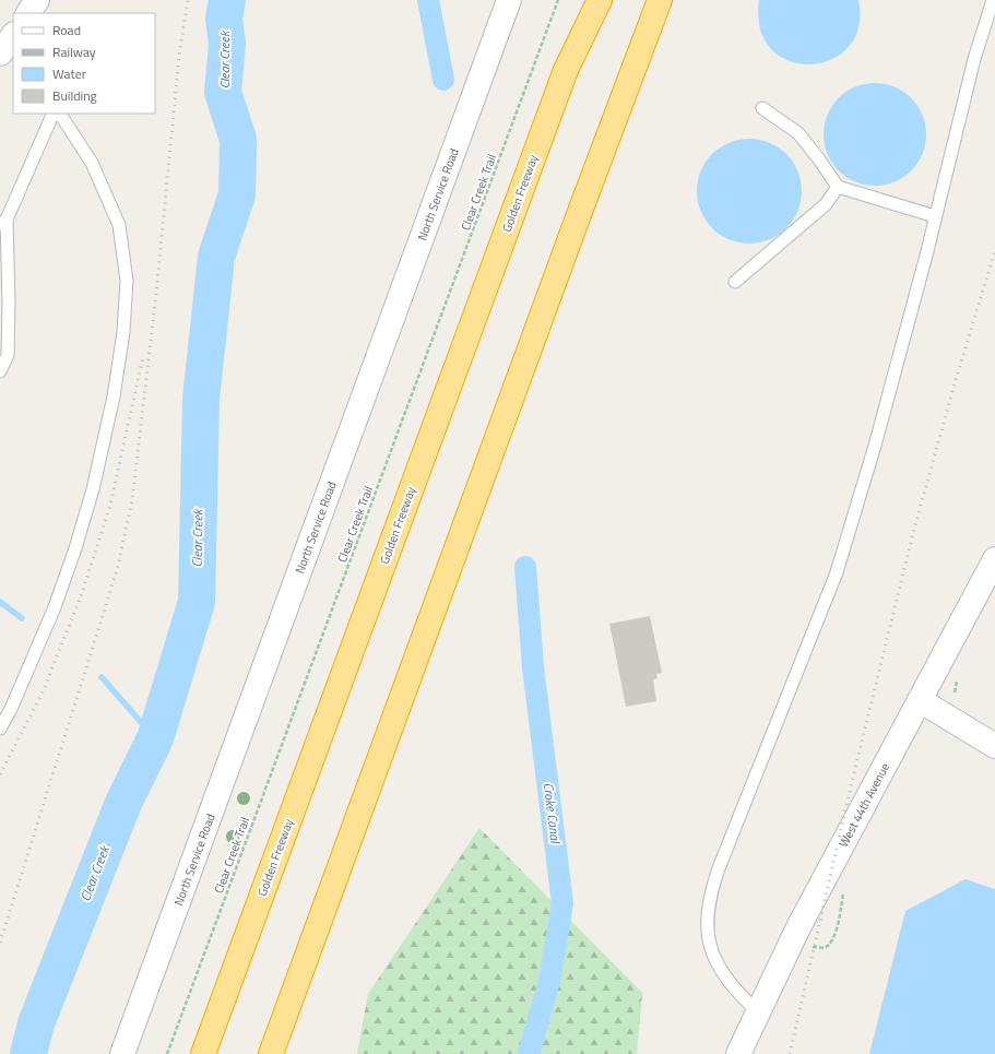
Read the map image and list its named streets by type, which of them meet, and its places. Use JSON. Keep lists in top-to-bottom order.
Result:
{
  "streets": {
    "highway": ["Golden Freeway"],
    "street": ["North Service Road", "West 44th Avenue"],
    "path": ["Clear Creek Trail"]
  },
  "water": ["Clear Creek", "Croke Canal"],
  "legend": [
    "Road",
    "Railway",
    "Water",
    "Building"
  ]
}
